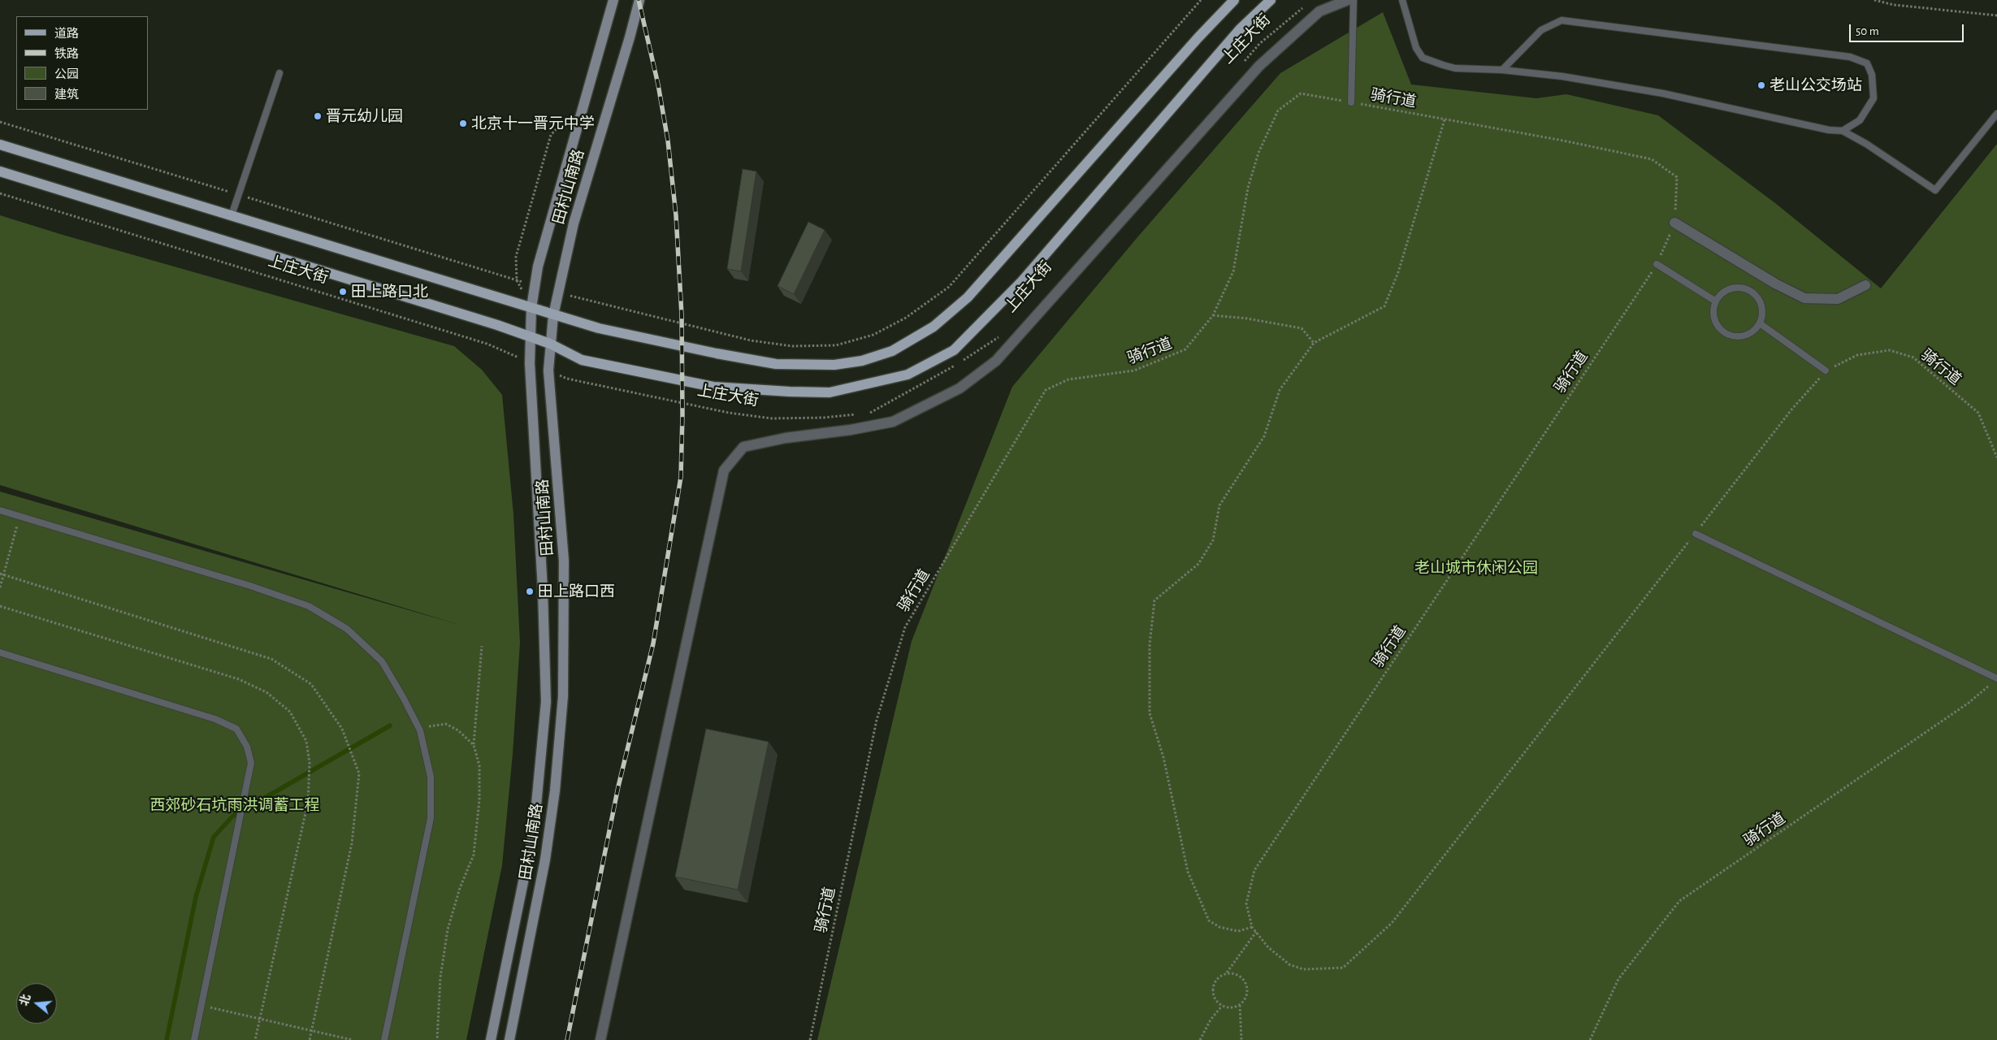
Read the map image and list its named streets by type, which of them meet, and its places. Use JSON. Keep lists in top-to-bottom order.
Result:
{
  "streets": {
    "main road": ["上庄大街", "田村山南路"],
    "path": ["骑行道"]
  },
  "crossings": [
    ["上庄大街", "田村山南路"]
  ],
  "parks": ["老山城市休闲公园", "西郊砂石坑雨洪调蓄工程"],
  "places": [
    "老山公交场站",
    "晋元幼儿园",
    "北京十一晋元中学",
    "田上路口北",
    "田上路口西"
  ],
  "legend": [
    "道路",
    "铁路",
    "公园",
    "建筑"
  ],
  "scale_bar": "50 m",
  "north": "left"
}
